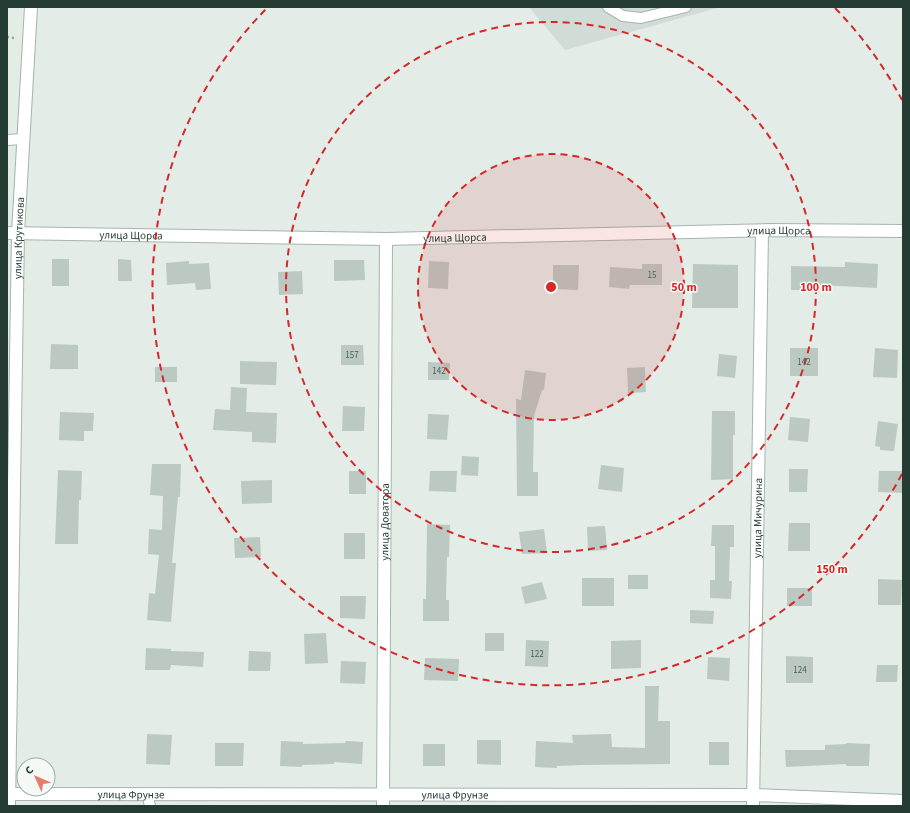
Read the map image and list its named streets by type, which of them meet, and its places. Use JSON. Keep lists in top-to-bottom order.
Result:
{
  "streets": {
    "street": [
      "улица Щорса",
      "улица Крутикова",
      "улица Мичурина",
      "улица Доватора",
      "улица Фрунзе"
    ]
  },
  "crossings": [
    ["улица Щорса", "улица Крутикова"],
    ["улица Щорса", "улица Мичурина"],
    ["улица Щорса", "улица Доватора"],
    ["улица Крутикова", "улица Фрунзе"],
    ["улица Мичурина", "улица Фрунзе"],
    ["улица Доватора", "улица Фрунзе"]
  ],
  "house_numbers": [
    "15",
    "157",
    "142",
    "142",
    "122",
    "124"
  ],
  "north": "top left",
  "rings": ["50 m", "100 m", "150 m"]
}
